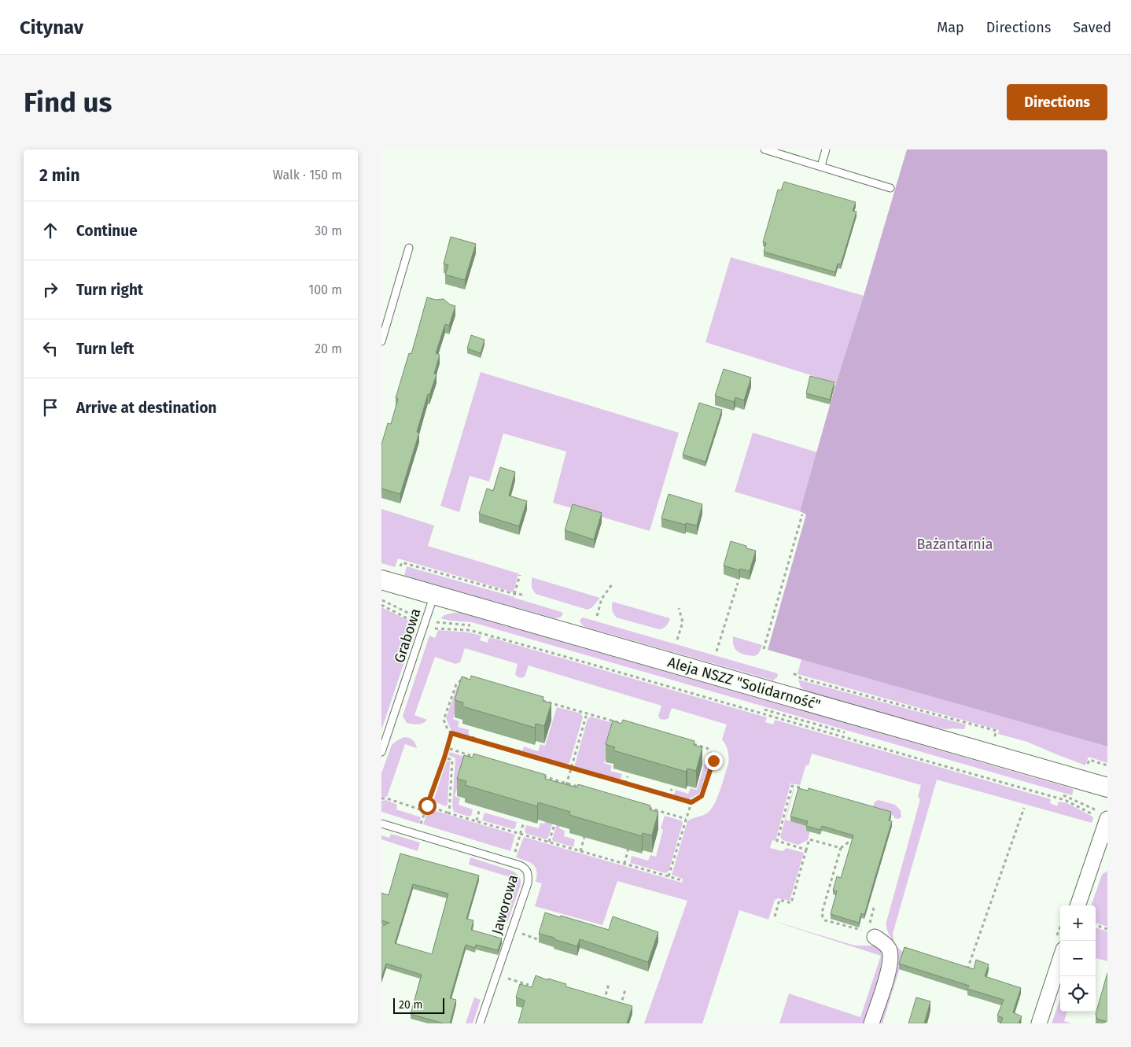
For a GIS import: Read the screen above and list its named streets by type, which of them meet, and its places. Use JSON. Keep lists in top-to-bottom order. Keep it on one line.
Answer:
{"streets":{"street":["Aleja NSZZ \"Solidarność\""],"lane":["Grabowa","Jaworowa"]},"crossings":[["Grabowa","Aleja NSZZ \"Solidarność\""]],"parks":["Bażantarnia"],"scale_bar":"20 m","page":{"header":"Citynav","nav":["Map","Directions","Saved"],"buttons":"Directions","title":"Find us","heading":["2 min","Walk · 150 m"],"list":[["Continue","30 m"],["Turn right","100 m"],["Turn left","20 m"],"Arrive at destination"],"map_buttons":["+","−"],"scale":"20 m"}}
